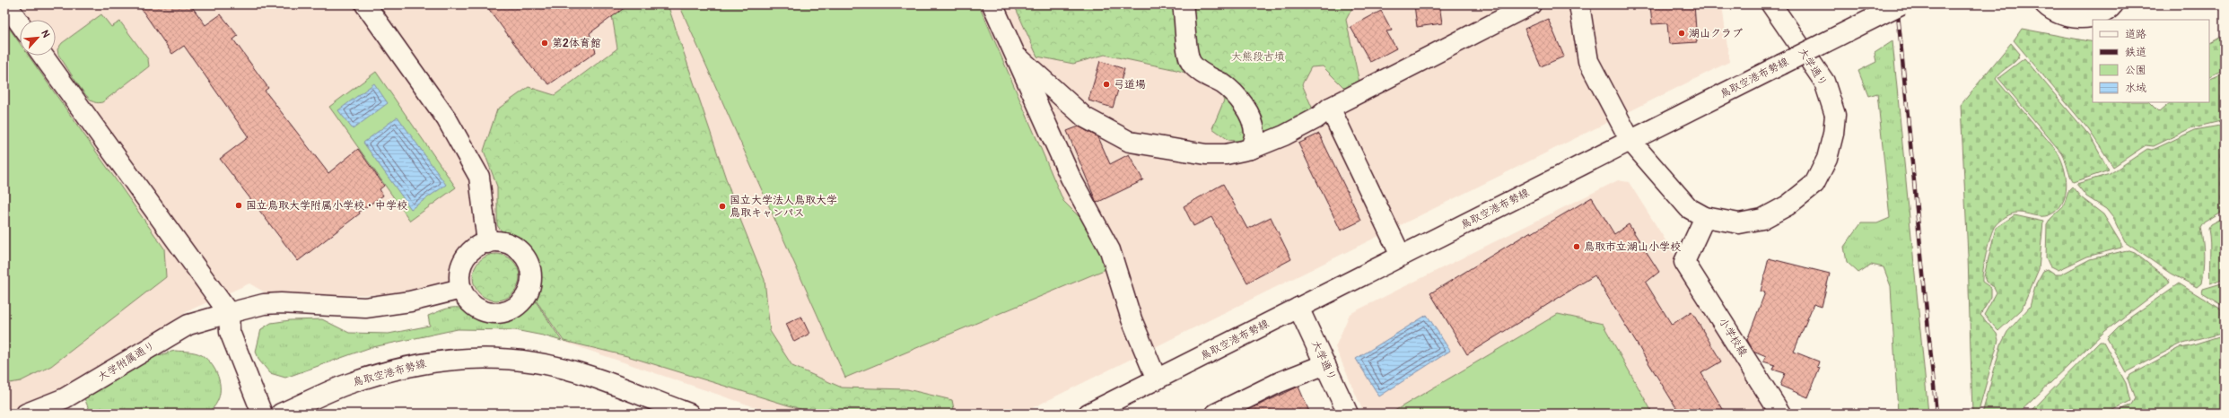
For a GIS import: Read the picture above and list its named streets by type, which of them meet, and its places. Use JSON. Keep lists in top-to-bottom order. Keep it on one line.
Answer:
{"streets":{"street":["大学通り","鳥取空港布勢線","小学校線","大学附属通り"]},"crossings":[["大学通り","鳥取空港布勢線"],["大学通り","小学校線"]],"parks":["大熊段古墳"],"places":["湖山クラブ","第2体育館","弓道場","国立鳥取大学附属小学校・中学校","国立大学法人鳥取大学 鳥取キャンパス","鳥取市立湖山小学校"],"legend":["道路","鉄道","公園","水域"],"north":"top right"}
